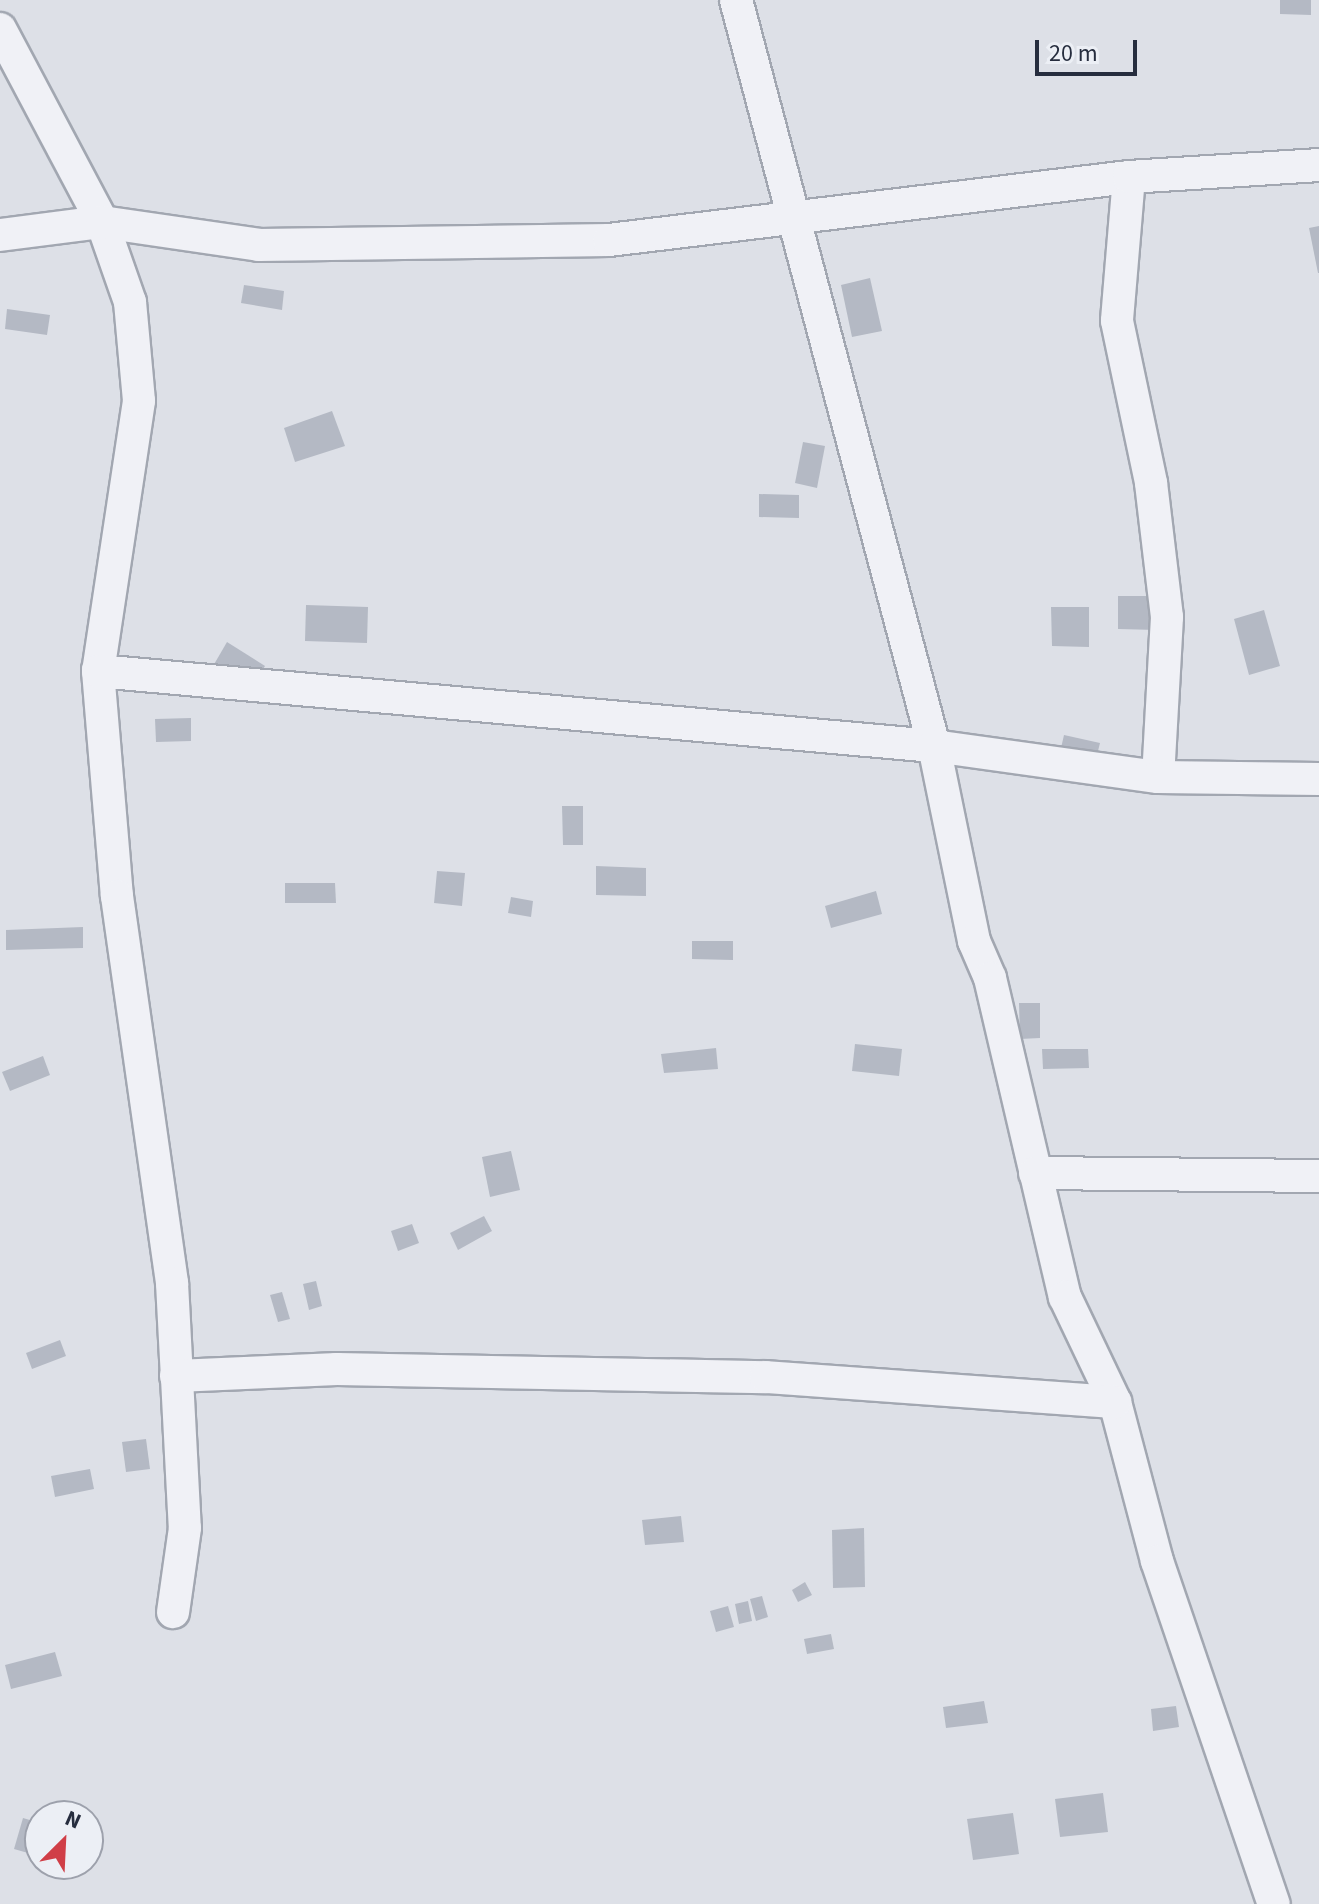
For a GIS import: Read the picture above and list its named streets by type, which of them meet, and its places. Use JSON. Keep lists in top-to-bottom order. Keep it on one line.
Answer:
{"scale_bar":"20 m","north":"top right"}
